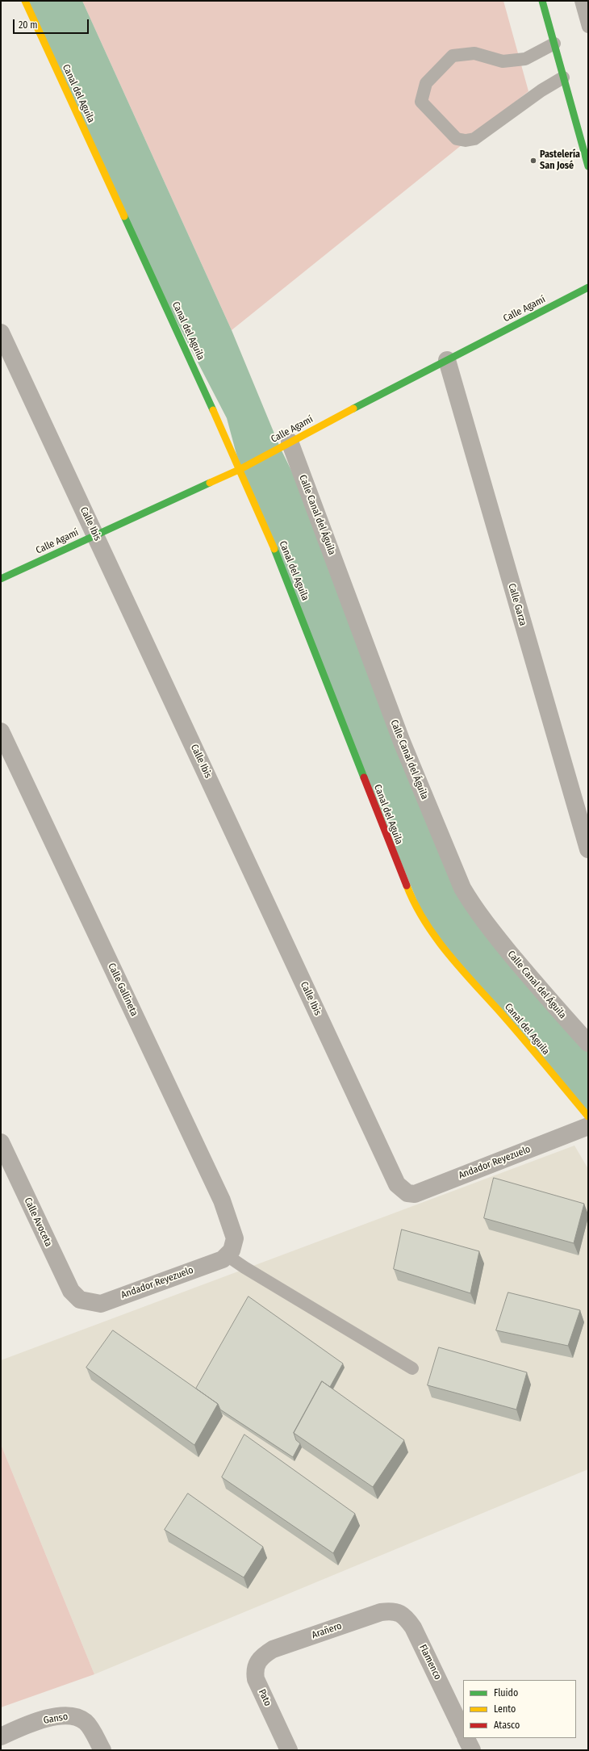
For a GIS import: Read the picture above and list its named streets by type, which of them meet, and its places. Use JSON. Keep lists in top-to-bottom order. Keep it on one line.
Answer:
{"streets":{"street":["Canal del Aguila","Calle Agamí","Calle Canal del Águila","Calle Ibis","Calle Garza","Calle Gallineta","Andador Reyezuelo","Calle Avoceta","Arañero","Flamenco","Pato","Ganso"]},"crossings":[["Canal del Aguila","Calle Agamí"],["Calle Agamí","Calle Canal del Águila"],["Calle Agamí","Calle Ibis"],["Calle Agamí","Calle Garza"],["Calle Ibis","Andador Reyezuelo"],["Calle Gallineta","Andador Reyezuelo"],["Andador Reyezuelo","Calle Avoceta"],["Arañero","Flamenco"],["Arañero","Pato"]],"places":["Pastelería San José"],"legend":["Fluido","Lento","Atasco"],"scale_bar":"20 m"}
